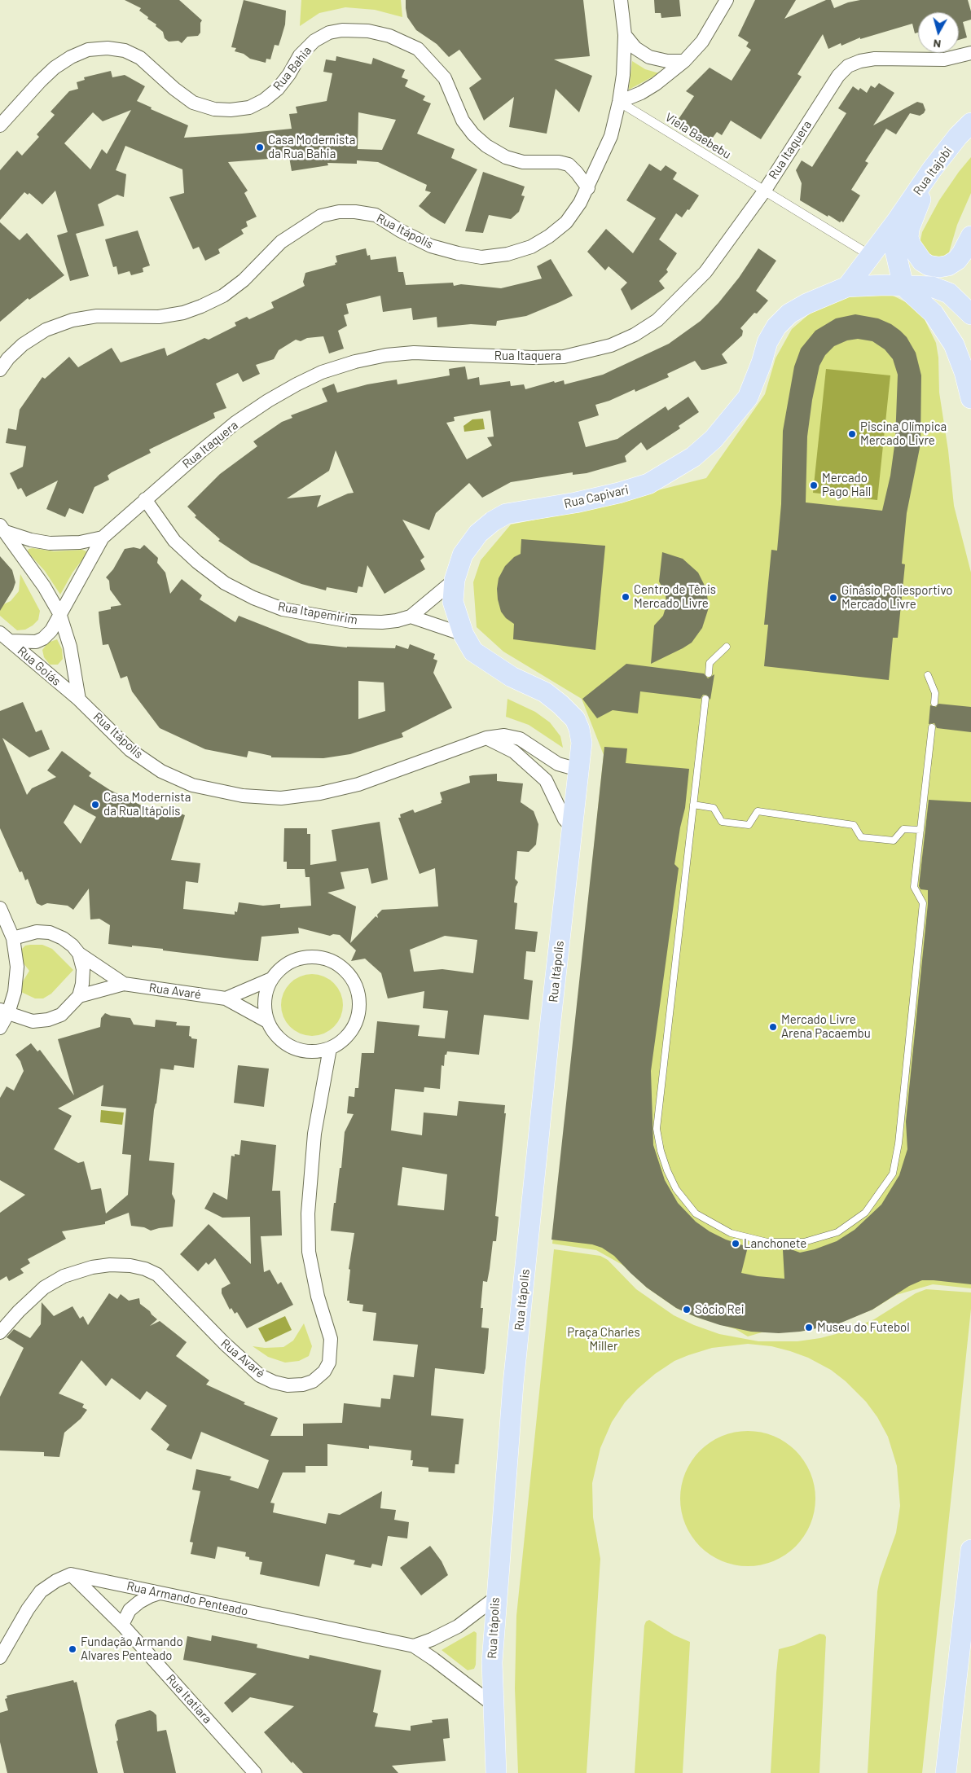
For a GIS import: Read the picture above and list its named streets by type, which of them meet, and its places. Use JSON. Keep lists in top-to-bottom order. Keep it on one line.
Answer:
{"streets":{"main road":["Rua Itajobi","Rua Itápolis","Rua Capivari"],"street":["Rua Bahia","Viela Baebebu","Rua Itaquera","Rua Itapemirim","Rua Goiás","Rua Avaré","Rua Armando Penteado","Rua Itatiara"]},"crossings":[["Rua Bahia","Rua Itápolis"],["Viela Baebebu","Rua Itaquera"],["Viela Baebebu","Rua Itápolis"],["Rua Itaquera","Rua Itapemirim"],["Rua Itaquera","Rua Goiás"],["Rua Itápolis","Rua Capivari"],["Rua Itápolis","Rua Goiás"],["Rua Itápolis","Rua Armando Penteado"],["Rua Capivari","Rua Itapemirim"],["Rua Armando Penteado","Rua Itatiara"]],"parks":["Praça Charles Miller"],"places":["Casa Modernista da Rua Bahia","Piscina Olímpica Mercado Livre","Mercado Pago Hall","Centro de Tênis Mercado Livre","Ginásio Poliesportivo Mercado Livre","Casa Modernista da Rua Itápolis","Mercado Livre Arena Pacaembu","Lanchonete","Sócio Rei","Museu do Futebol","Fundação Armando Alvares Penteado"],"north":"bottom"}
